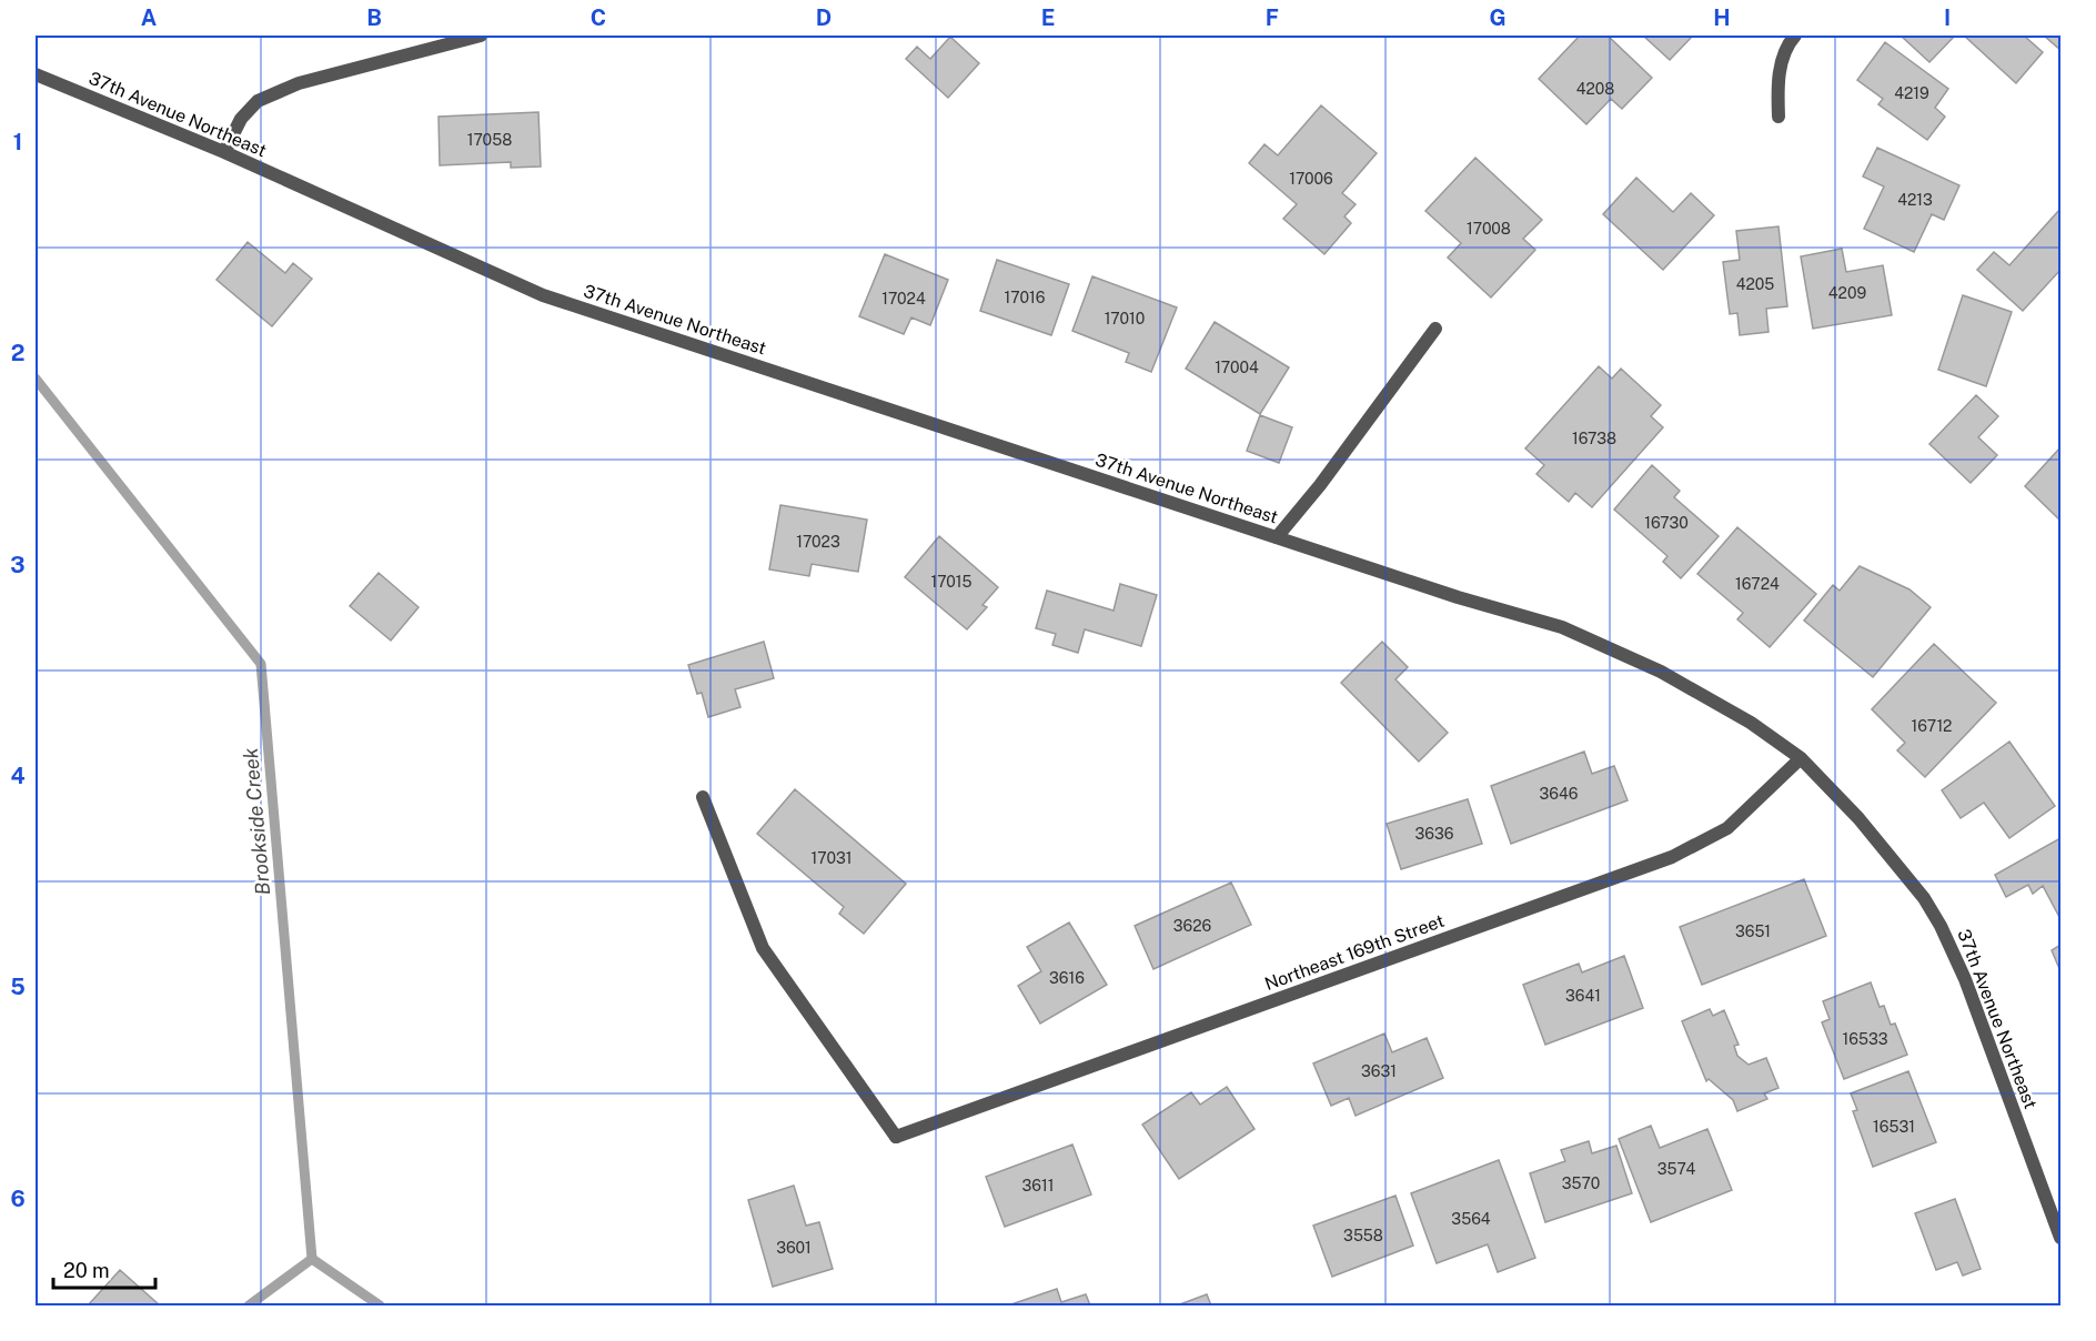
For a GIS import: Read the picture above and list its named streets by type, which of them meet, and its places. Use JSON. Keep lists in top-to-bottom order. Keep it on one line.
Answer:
{"streets":{"street":["37th Avenue Northeast","Northeast 169th Street"]},"crossings":[["37th Avenue Northeast","Northeast 169th Street"]],"water":["Brookside Creek"],"house_numbers":["4208","4219","17058","17006","4213","17008","4205","4209","17016","17024","17010","17004","16738","16730","17023","17015","16724","16712","3646","3636","17031","3626","3651","3616","3641","16533","3631","16531","3574","3570","3611","3564","3558","3601"],"scale_bar":"20 m","grid":{"columns":["A","B","C","D","E","F","G","H","I"],"rows":["1","2","3","4","5","6"]}}
